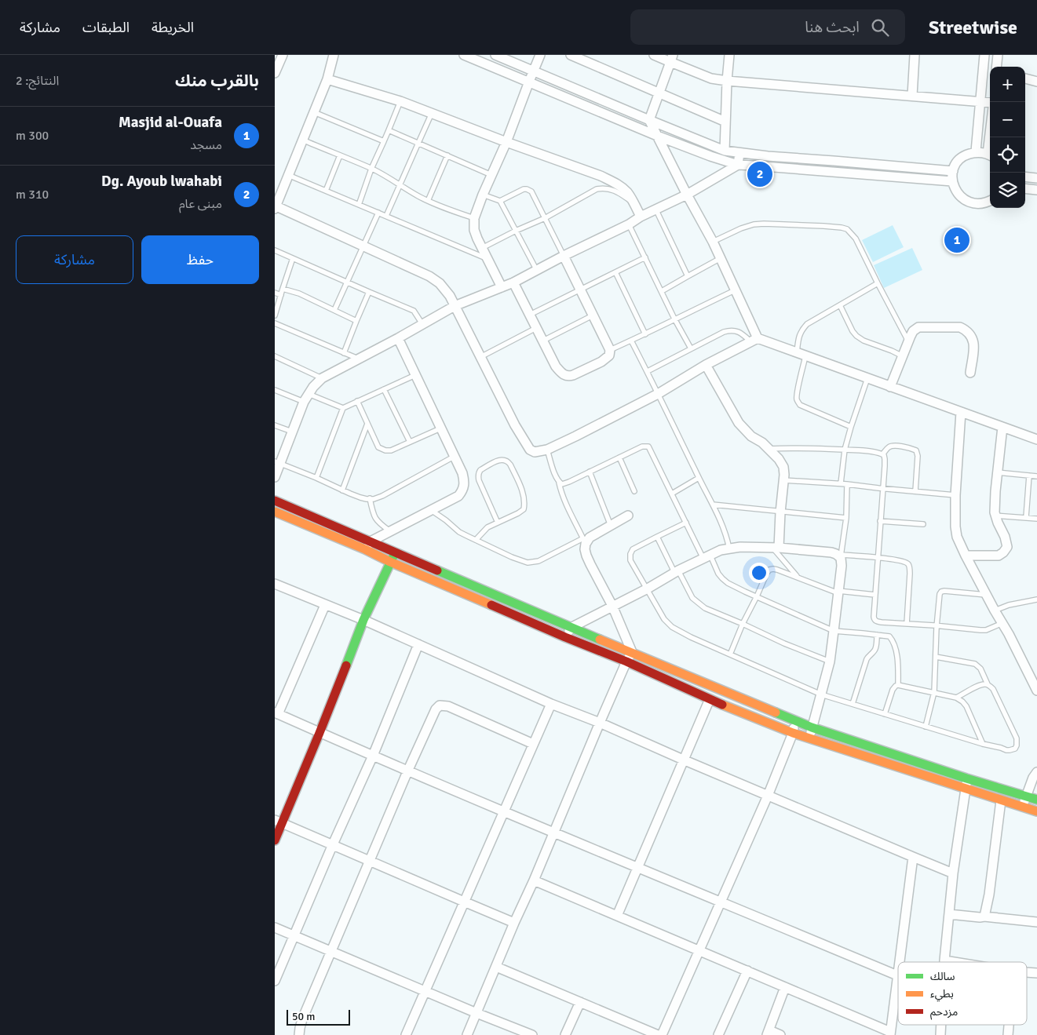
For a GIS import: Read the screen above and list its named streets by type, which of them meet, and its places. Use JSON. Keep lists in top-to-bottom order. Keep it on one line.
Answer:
{"legend":["سالك","بطيء","مزدحم"],"scale_bar":"50 m","page":{"header":"Streetwise","search":"ابحث هنا","nav":["الخريطة","الطبقات","مشاركة"],"heading":["بالقرب منك","النتائج: 2"],"map_buttons":["+","−"],"list":[{"mark":"1","name":"Masjid al-Ouafa","note":"مسجد","value":"300 m"},{"mark":"2","name":"Dg. Ayoub lwahabi","note":"مبنى عام","value":"310 m"}],"pins":["2","1"],"buttons":["حفظ","مشاركة"],"scale":"50 m"}}
